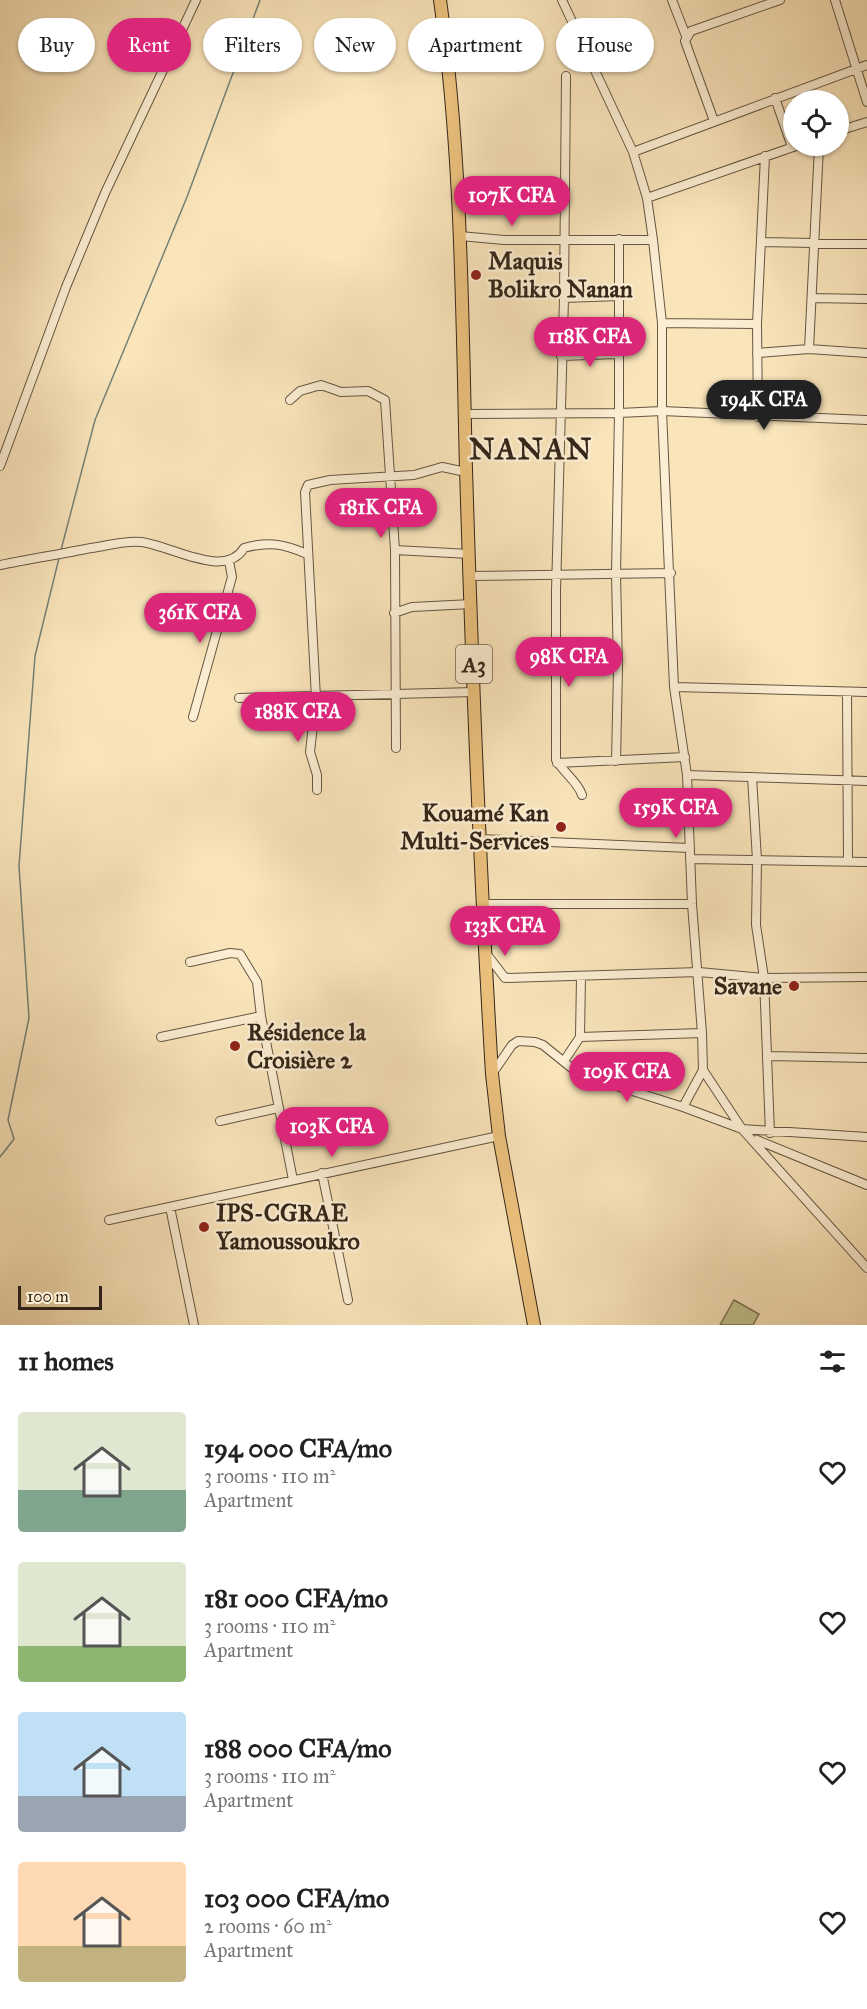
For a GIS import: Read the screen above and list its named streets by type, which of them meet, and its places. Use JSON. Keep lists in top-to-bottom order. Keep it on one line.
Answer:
{"streets":{"highway":["A3"]},"districts":["NANAN"],"places":["Maquis Bolikro Nanan","Kouamé Kan Multi-Services","Savane","Résidence la Croisière 2","IPS-CGRAE Yamoussoukro"],"scale_bar":"100 m","page":{"chip":["Buy","Rent","Filters","New","Apartment","House"],"price":["107K CFA","118K CFA","194K CFA","181K CFA","361K CFA","98K CFA","188K CFA","159K CFA","133K CFA","109K CFA","103K CFA"],"scale":"100 m","heading":"11 homes","list":[{"name":"194 000 CFA/mo","note":"3 rooms · 110 m² · Apartment"},{"name":"181 000 CFA/mo","note":"3 rooms · 110 m² · Apartment"},{"name":"188 000 CFA/mo","note":"3 rooms · 110 m² · Apartment"},{"name":"103 000 CFA/mo","note":"2 rooms · 60 m² · Apartment"}]}}
